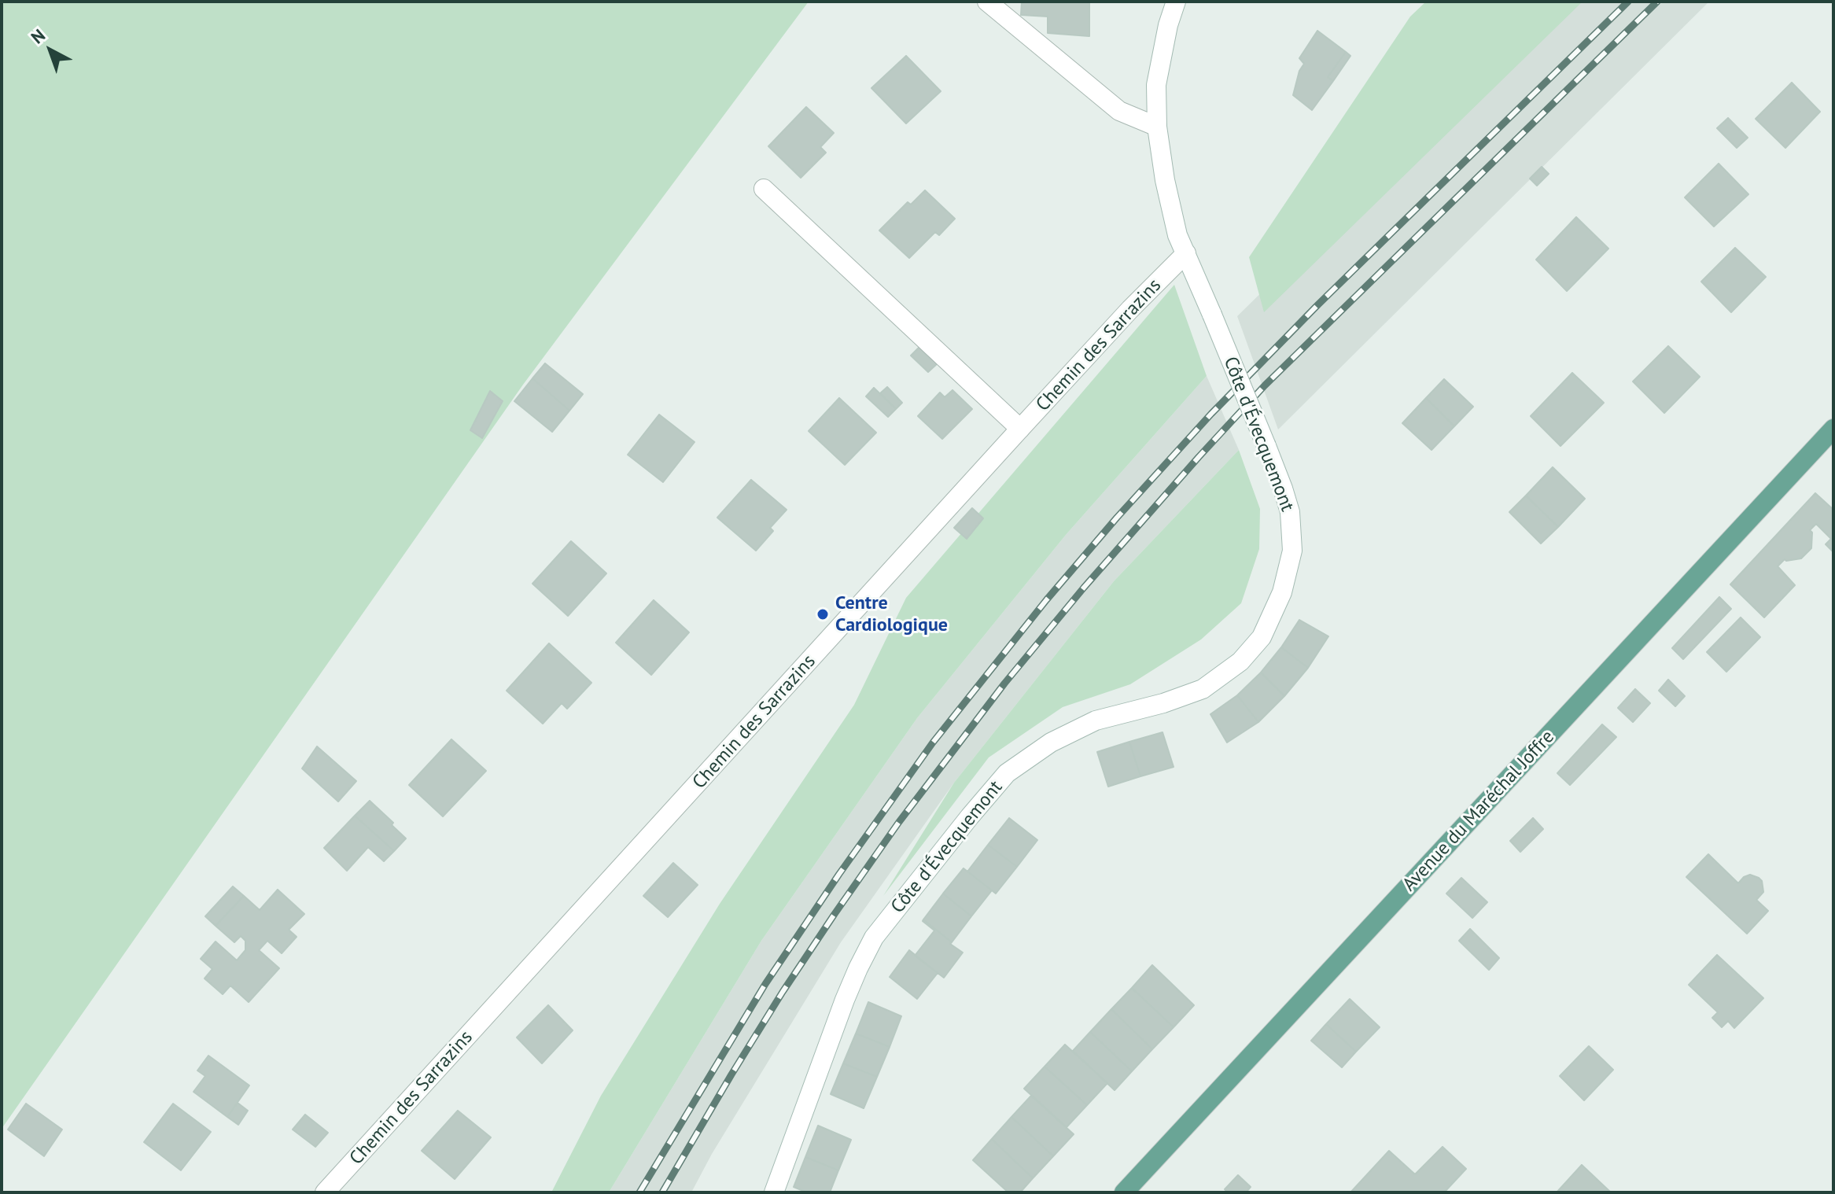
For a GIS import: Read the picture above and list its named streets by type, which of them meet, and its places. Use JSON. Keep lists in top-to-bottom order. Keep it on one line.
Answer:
{"streets":{"main road":["Avenue du Maréchal Joffre"],"street":["Chemin des Sarrazins","Côte d'Évecquemont"]},"crossings":[["Chemin des Sarrazins","Côte d'Évecquemont"]],"places":["Centre Cardiologique"],"north":"top left"}
